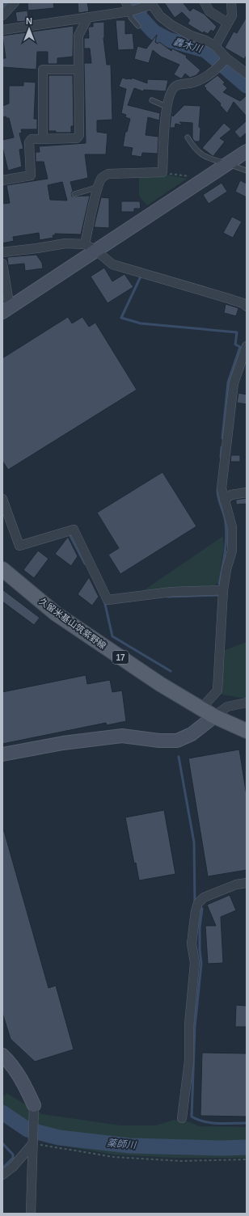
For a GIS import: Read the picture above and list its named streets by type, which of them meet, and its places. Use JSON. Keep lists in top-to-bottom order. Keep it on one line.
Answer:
{"streets":{"main road":["久留米基山筑紫野線","17"]},"water":["轟木川","薬師川"],"north":"top"}
